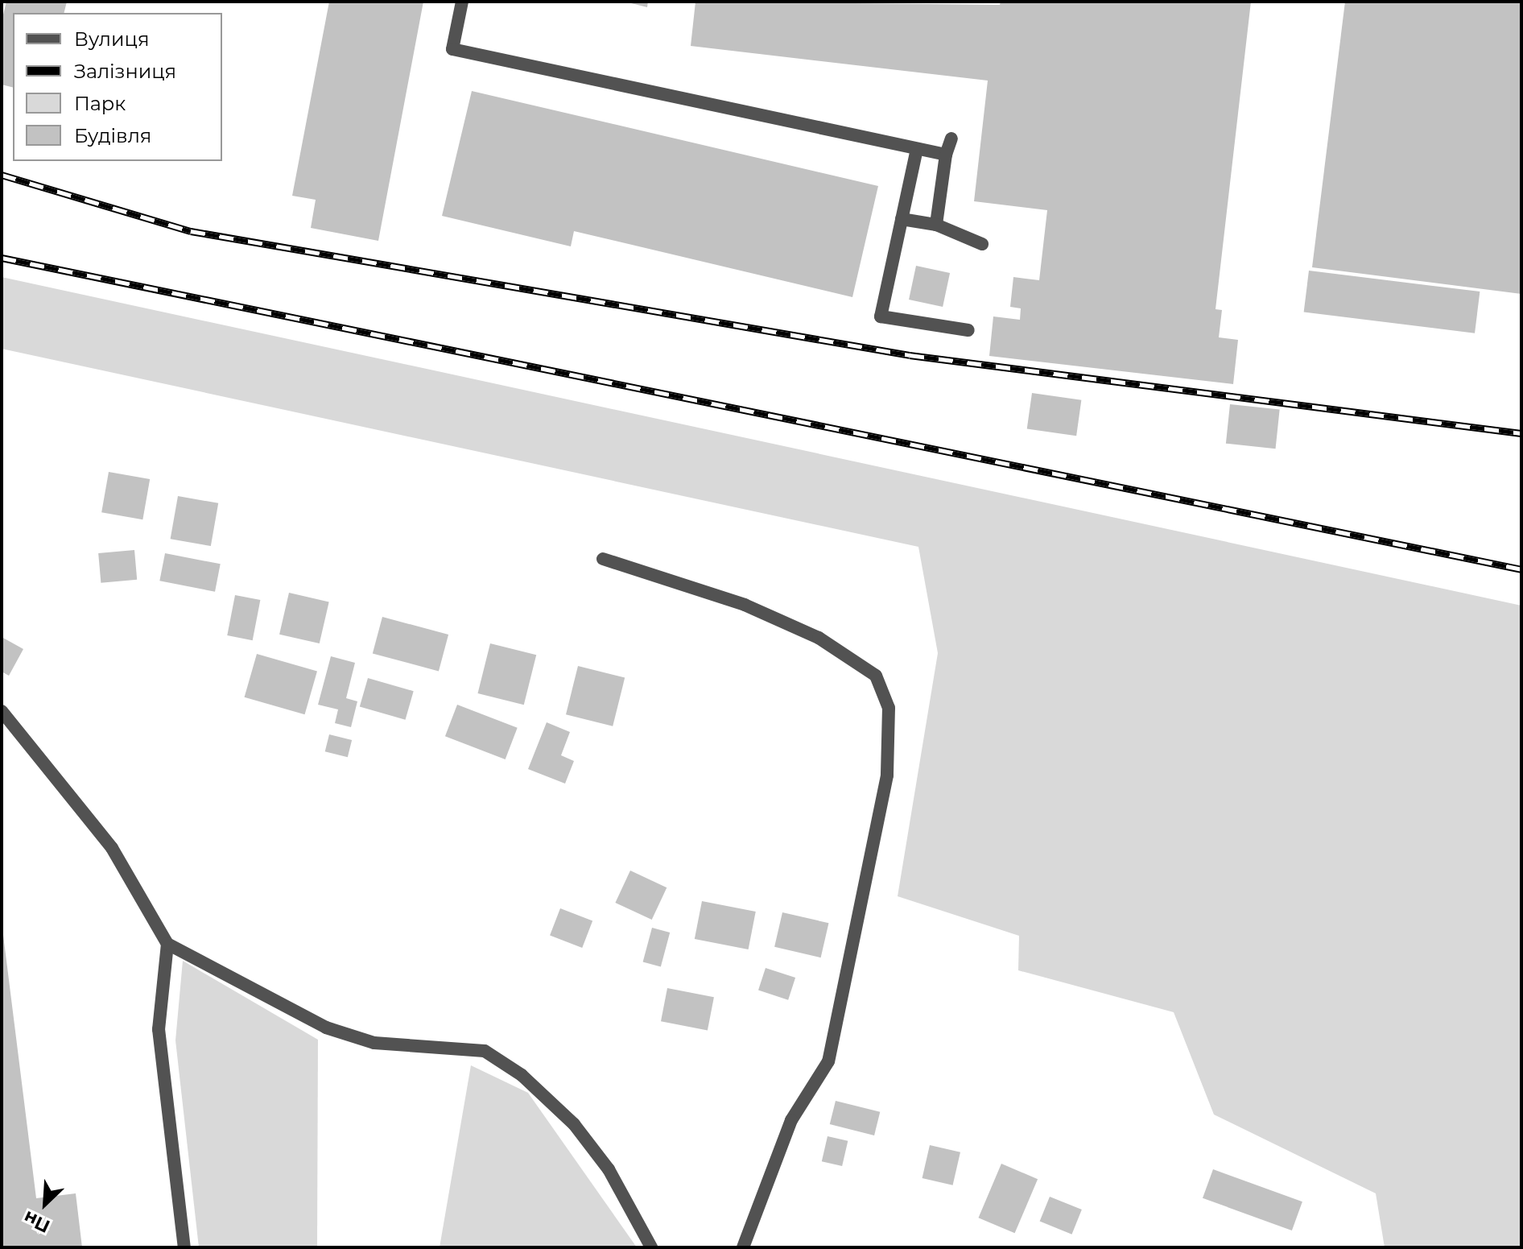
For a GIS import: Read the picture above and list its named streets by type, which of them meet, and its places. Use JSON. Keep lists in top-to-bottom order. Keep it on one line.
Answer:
{"legend":["Вулиця","Залізниця","Парк","Будівля"],"north":"bottom left"}
